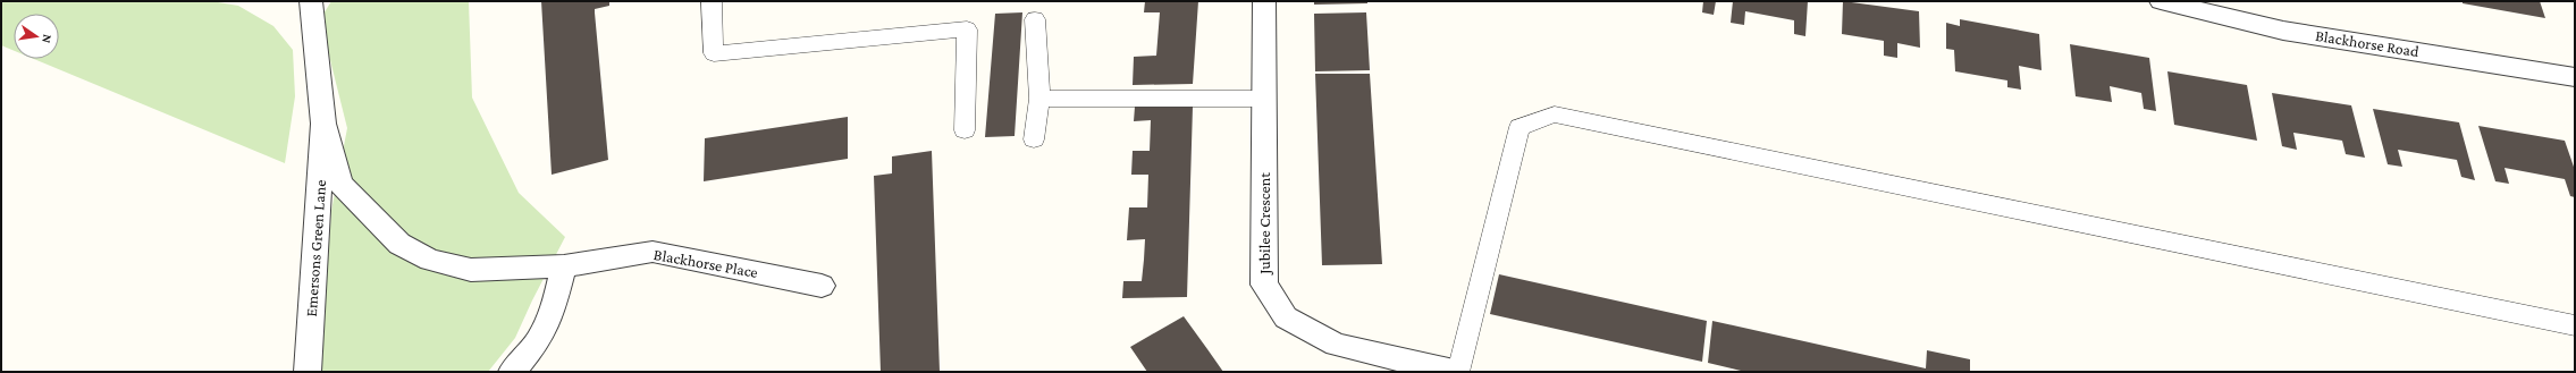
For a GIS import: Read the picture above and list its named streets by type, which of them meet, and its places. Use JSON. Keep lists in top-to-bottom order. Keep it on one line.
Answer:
{"streets":{"street":["Blackhorse Road","Jubilee Crescent","Emersons Green Lane","Blackhorse Place"]},"crossings":[["Emersons Green Lane","Blackhorse Place"]],"north":"right"}
